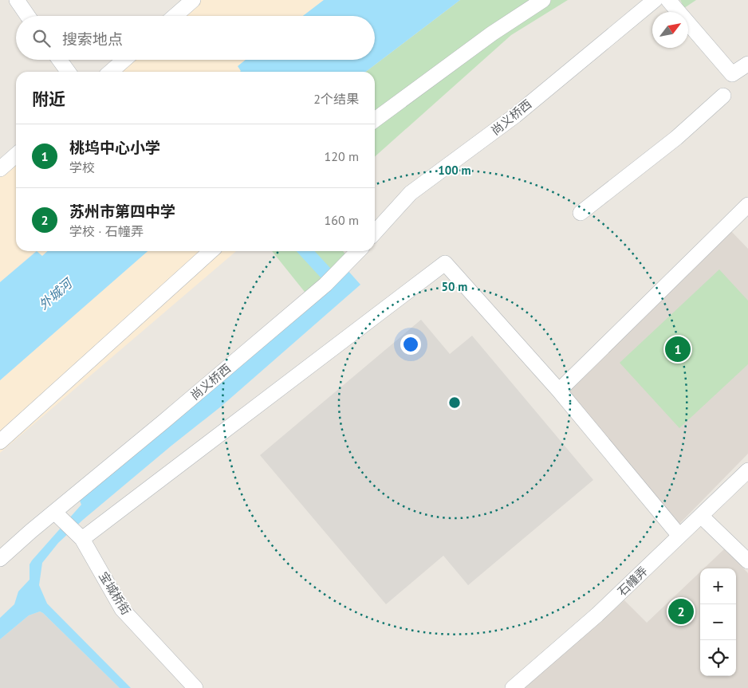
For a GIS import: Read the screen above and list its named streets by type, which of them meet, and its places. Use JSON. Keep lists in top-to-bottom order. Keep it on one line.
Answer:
{"streets":{"street":["尚义桥西","石幢弄","宝城桥街"]},"crossings":[["尚义桥西","宝城桥街"]],"water":["外城河"],"north":"top right","page":{"search":"搜索地点","heading":["附近","2个结果"],"list":[{"mark":"1","name":"桃坞中心小学","note":"学校","value":"120 m"},{"mark":"2","name":"苏州市第四中学","note":"学校 · 石幢弄","value":"160 m"}],"pins":["1","2"],"map_buttons":["+","−"]},"rings":["100 m","50 m"]}
